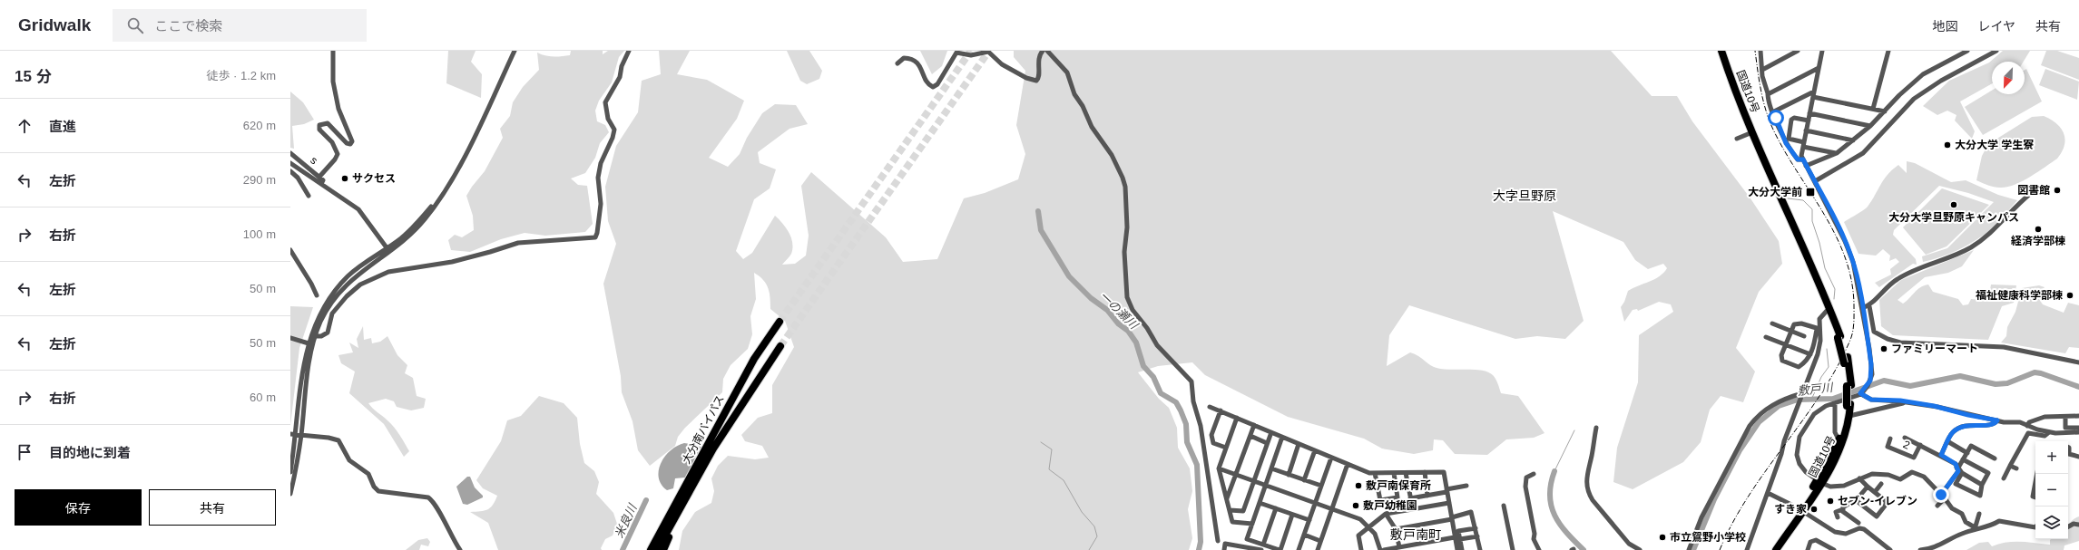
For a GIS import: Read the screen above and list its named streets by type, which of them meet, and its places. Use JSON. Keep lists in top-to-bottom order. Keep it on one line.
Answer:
{"streets":{"highway":["国道10号","大分南バイパス"],"street":["s","2"]},"districts":["大字旦野原","敷戸南町"],"water":["一の瀬川","敷戸川","米良川"],"places":{"other":["大分大学 学生寮","サクセス","図書館","大分大学旦野原キャンパス","経済学部棟","福祉健康科学部棟","ファミリーマート","敷戸南保育所","セブン-イレブン","敷戸幼稚園","すき家","市立鴛野小学校"],"transit":["大分大学前"]},"north":"bottom left","page":{"header":"Gridwalk","search":"ここで検索","nav":["地図","レイヤ","共有"],"heading":["15 分","徒歩 · 1.2 km"],"list":[["直進","620 m"],["左折","290 m"],["右折","100 m"],["左折","50 m"],["左折","50 m"],["右折","60 m"],"目的地に到着"],"map_buttons":["+","−"],"buttons":["保存","共有"]}}
